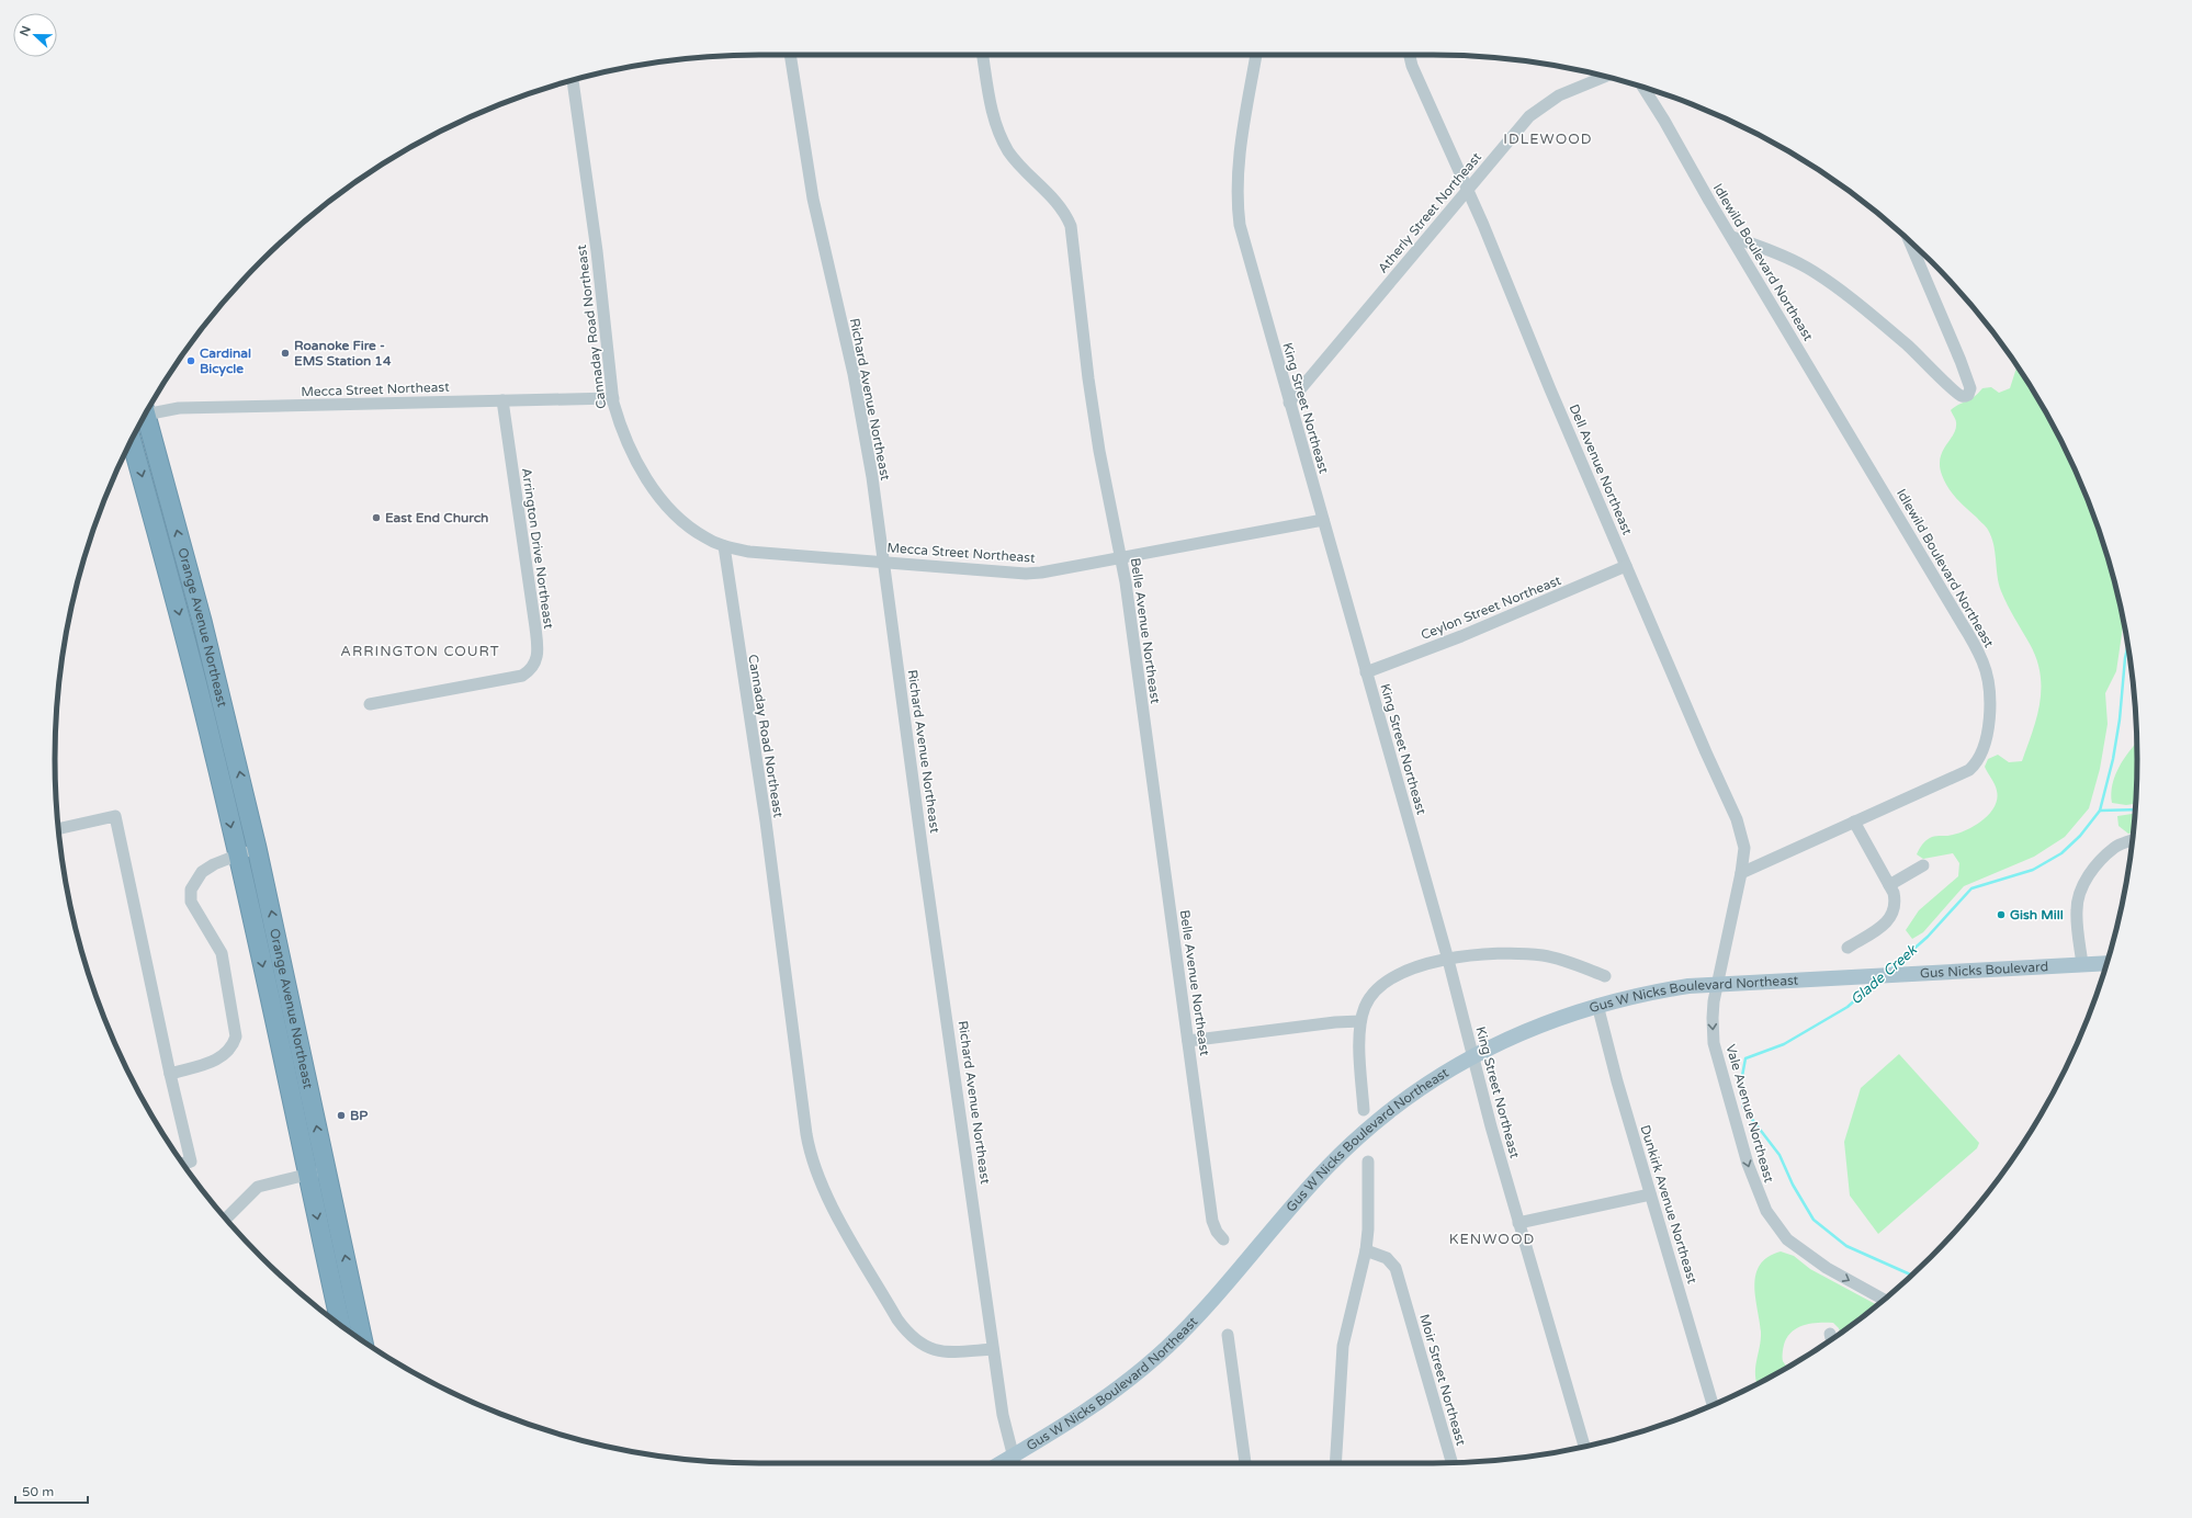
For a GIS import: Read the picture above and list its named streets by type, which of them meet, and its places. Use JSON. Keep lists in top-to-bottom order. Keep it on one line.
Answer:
{"streets":{"highway":["Orange Avenue Northeast"],"main road":["Gus Nicks Boulevard","Gus W Nicks Boulevard Northeast"],"street":["Atherly Street Northeast","Idlewild Boulevard Northeast","Cannaday Road Northeast","Mecca Street Northeast","Richard Avenue Northeast","King Street Northeast","Dell Avenue Northeast","Arrington Drive Northeast","Ceylon Street Northeast","Belle Avenue Northeast","Vale Avenue Northeast","Dunkirk Avenue Northeast","Moir Street Northeast"]},"crossings":[["Atherly Street Northeast","King Street Northeast"],["Atherly Street Northeast","Dell Avenue Northeast"],["Idlewild Boulevard Northeast","Dell Avenue Northeast"],["Cannaday Road Northeast","Mecca Street Northeast"],["Cannaday Road Northeast","Richard Avenue Northeast"],["Mecca Street Northeast","Richard Avenue Northeast"],["Mecca Street Northeast","King Street Northeast"],["Mecca Street Northeast","Arrington Drive Northeast"],["Mecca Street Northeast","Belle Avenue Northeast"],["Richard Avenue Northeast","Gus W Nicks Boulevard Northeast"],["King Street Northeast","Ceylon Street Northeast"],["King Street Northeast","Gus W Nicks Boulevard Northeast"],["Dell Avenue Northeast","Ceylon Street Northeast"],["Gus Nicks Boulevard","Gus W Nicks Boulevard Northeast"],["Gus W Nicks Boulevard Northeast","Vale Avenue Northeast"],["Gus W Nicks Boulevard Northeast","Dunkirk Avenue Northeast"]],"one_way":["Vale Avenue Northeast"],"districts":["IDLEWOOD","ARRINGTON COURT","KENWOOD"],"water":["Glade Creek"],"places":["Roanoke Fire - EMS Station 14","Cardinal Bicycle","East End Church","Gish Mill","BP"],"scale_bar":"50 m","north":"left"}
